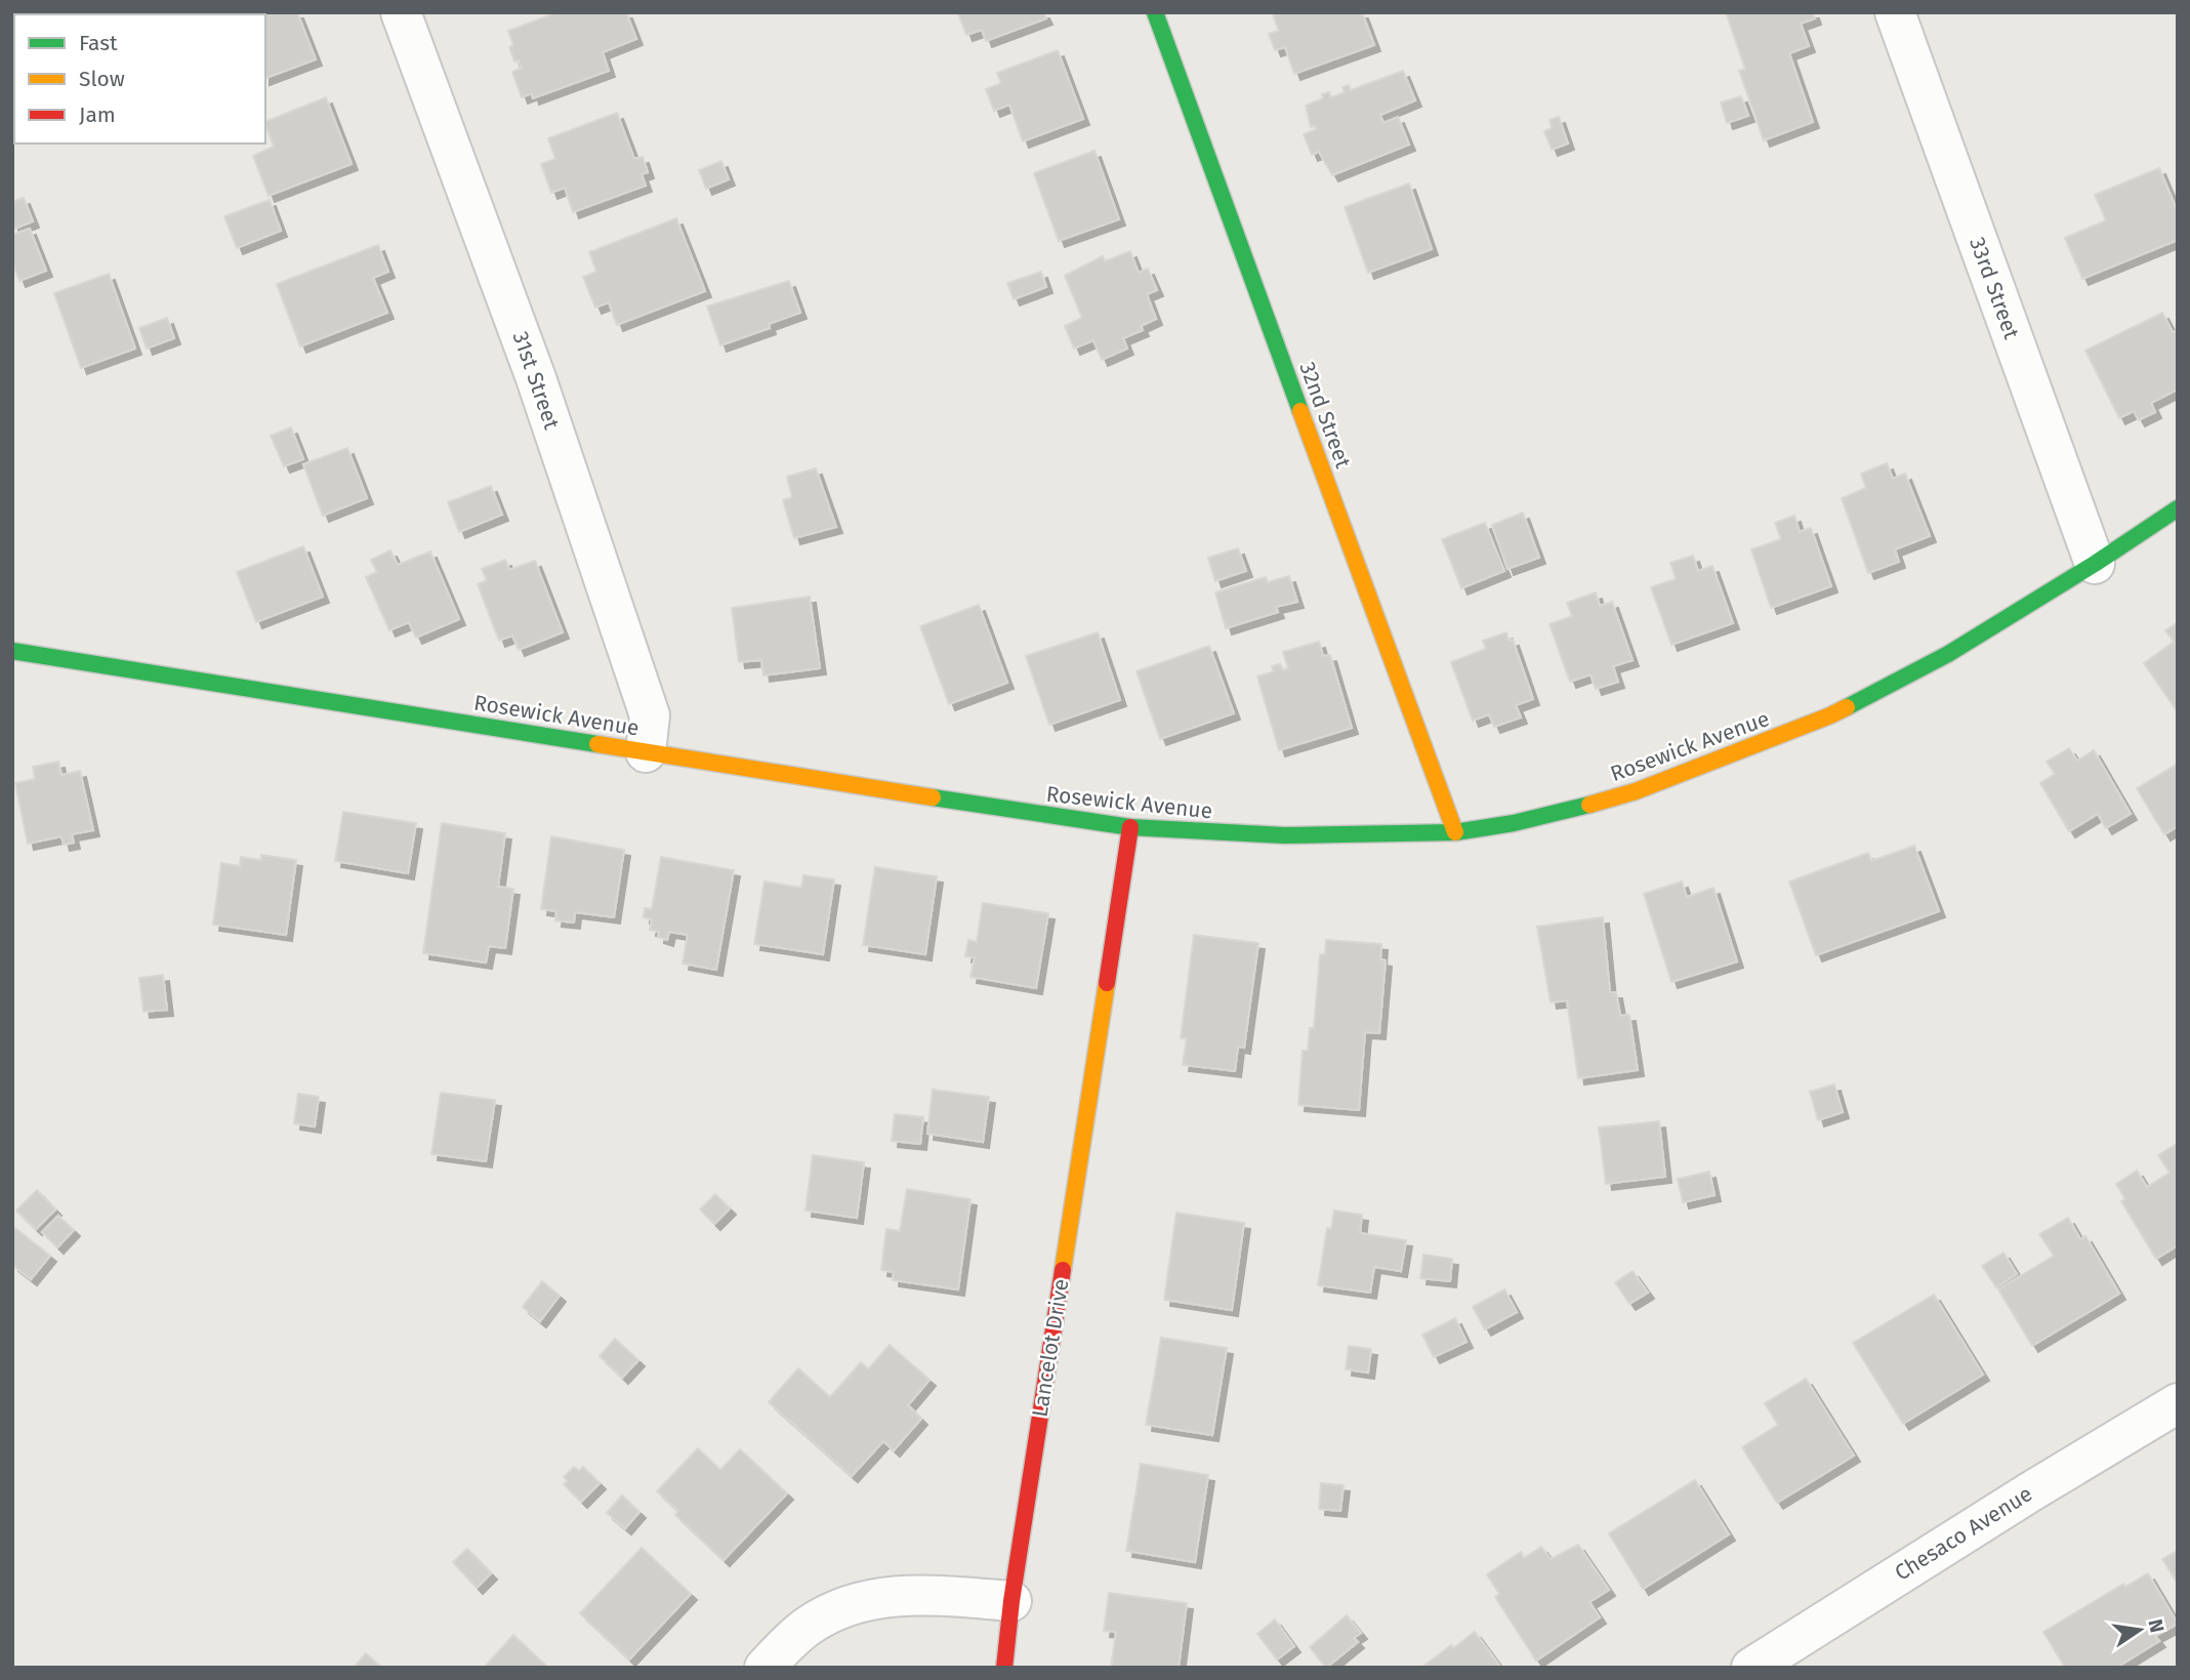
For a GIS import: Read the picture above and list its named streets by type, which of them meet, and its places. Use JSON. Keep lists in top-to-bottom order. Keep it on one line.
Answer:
{"streets":{"street":["33rd Street","31st Street","32nd Street","Rosewick Avenue","Lancelot Drive","Chesaco Avenue"]},"crossings":[["33rd Street","Rosewick Avenue"],["31st Street","Rosewick Avenue"],["32nd Street","Rosewick Avenue"],["Rosewick Avenue","Lancelot Drive"]],"legend":["Fast","Slow","Jam"],"north":"right"}
